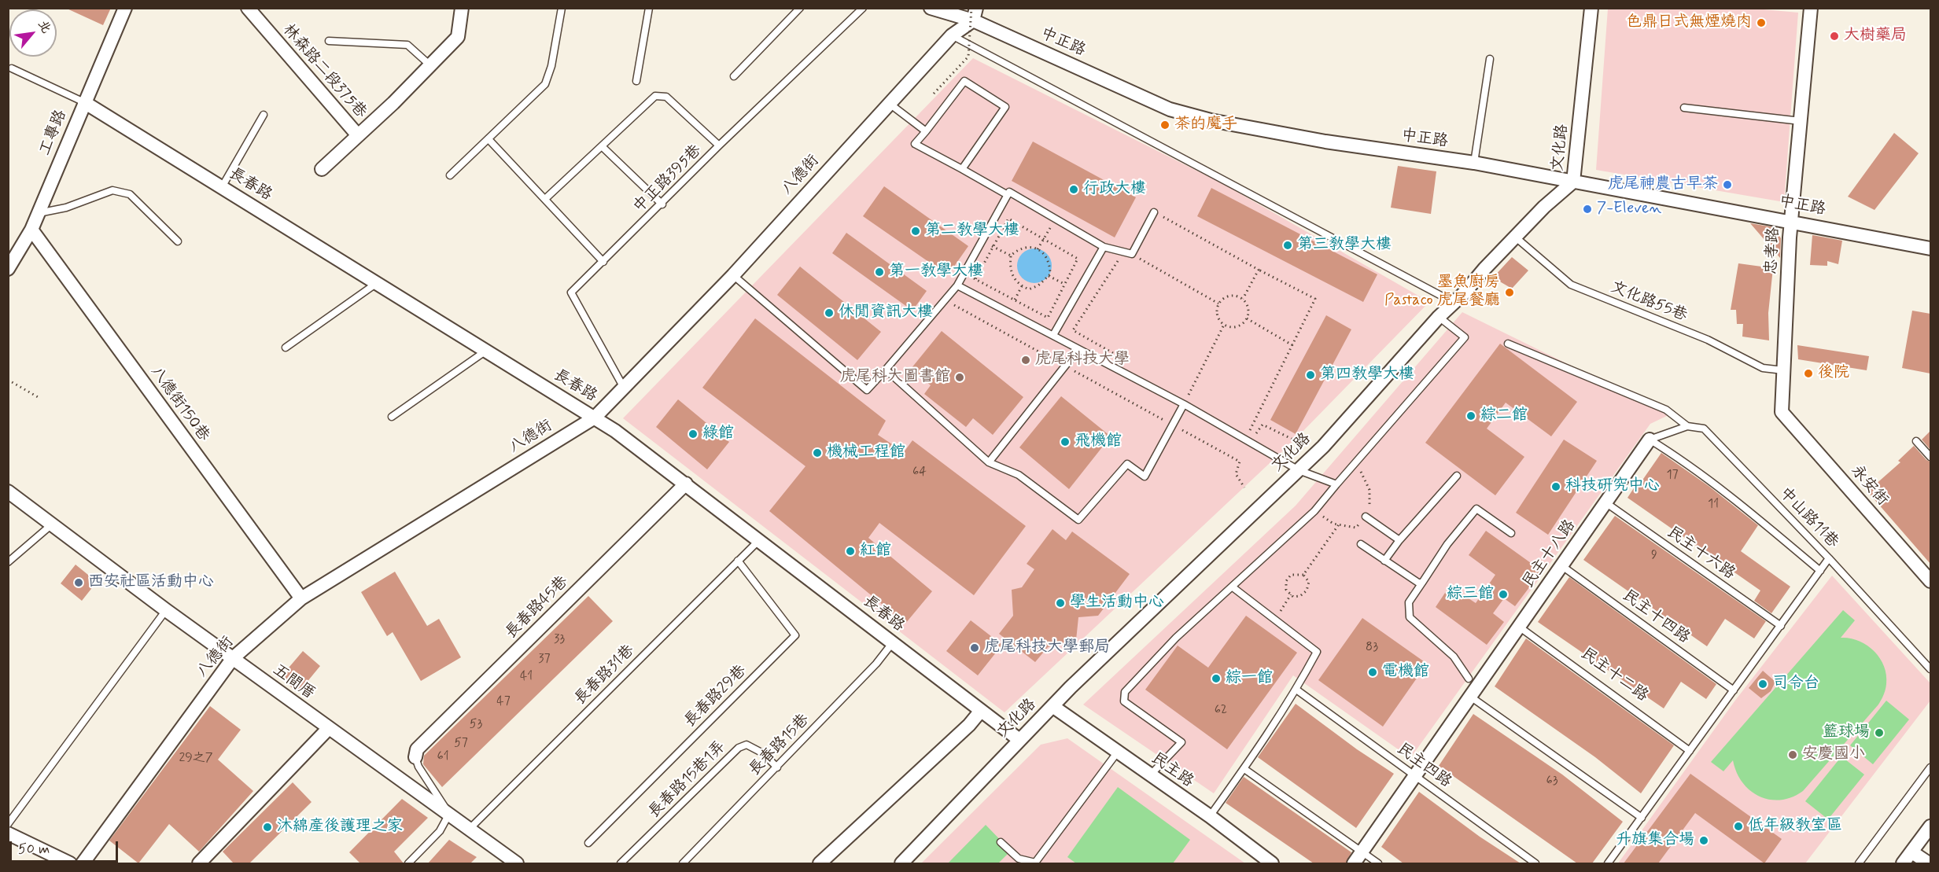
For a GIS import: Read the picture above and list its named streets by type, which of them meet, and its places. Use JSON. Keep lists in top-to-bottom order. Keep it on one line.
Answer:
{"streets":{"street":["中正路","林森路二段375巷","工專路","文化路","八德街","長春路","忠孝路","八德街150巷","永安街","民主十八路","長春路45巷","五間厝","民主路"],"lane":["中正路395巷","文化路55巷","中山路11巷","民主十六路","民主十四路","長春路31巷","民主十二路","長春路29巷","長春路15巷","民主四路","長春路15巷1弄"]},"crossings":[["中正路","文化路"],["中正路","八德街"],["中正路","忠孝路"],["工專路","長春路"],["工專路","八德街150巷"],["文化路","長春路"],["文化路","文化路55巷"],["文化路","民主路"],["八德街","中正路395巷"],["八德街","長春路"],["八德街","八德街150巷"],["八德街","五間厝"],["長春路","長春路45巷"],["長春路","長春路31巷"],["長春路","長春路15巷"],["忠孝路","文化路55巷"],["忠孝路","永安街"],["民主十六路","民主十八路"],["民主十八路","民主十四路"],["民主十八路","民主十二路"],["民主十八路","民主四路"],["長春路31巷","五間厝"],["長春路31巷","長春路29巷"],["長春路15巷","長春路15巷1弄"]],"places":["色鼎日式無煙燒肉","大樹藥局","茶的魔手","虎尾神農古早茶","行政大樓","7-Eleven","第二教學大樓","第三教學大樓","第一教學大樓","墨魚廚房 Pastaco 虎尾餐廳","休閒資訊大樓","虎尾科技大學","後院","第四教學大樓","虎尾科大圖書館","綜二館","綠館","飛機館","機械工程館","科技研究中心","紅館","西安社區活動中心","綜三館","學生活動中心","虎尾科技大學郵局","電機館","綜一館","司令台","籃球場","安慶國小","低年級教室區","沐綿產後護理之家","升旗集合場"],"house_numbers":["64","17","11","9","33","83","37","41","47","62","53","57","61","29之7","63"],"scale_bar":"50 m","north":"top right"}
